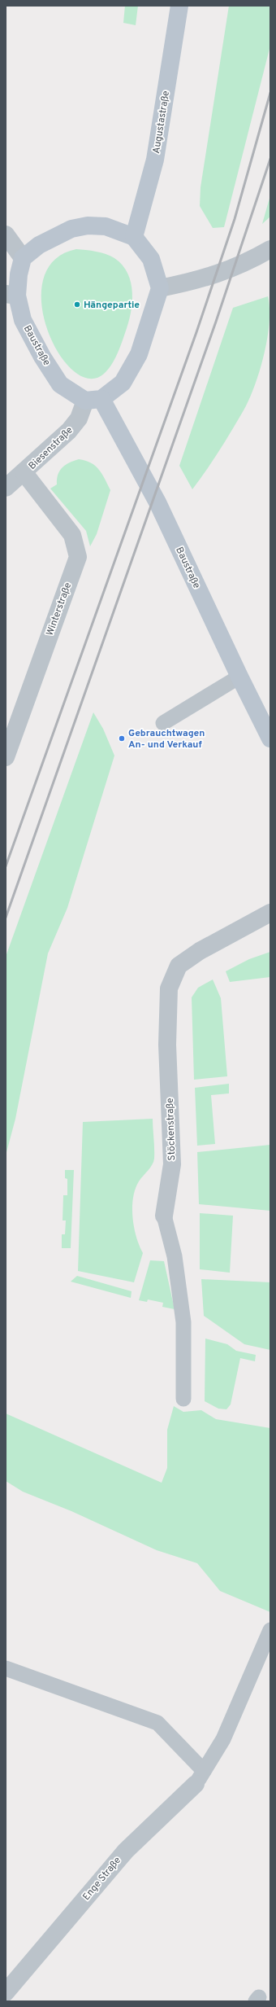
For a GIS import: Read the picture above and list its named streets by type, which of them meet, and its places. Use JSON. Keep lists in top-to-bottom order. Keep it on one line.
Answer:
{"streets":{"main road":["Augustastraße","Baustraße"],"street":["Biesenstraße","Winterstraße","Stöckenstraße","Enge Straße"]},"crossings":[["Baustraße","Biesenstraße"],["Biesenstraße","Winterstraße"]],"places":["Hängepartie","Gebrauchtwagen An- und Verkauf"]}
